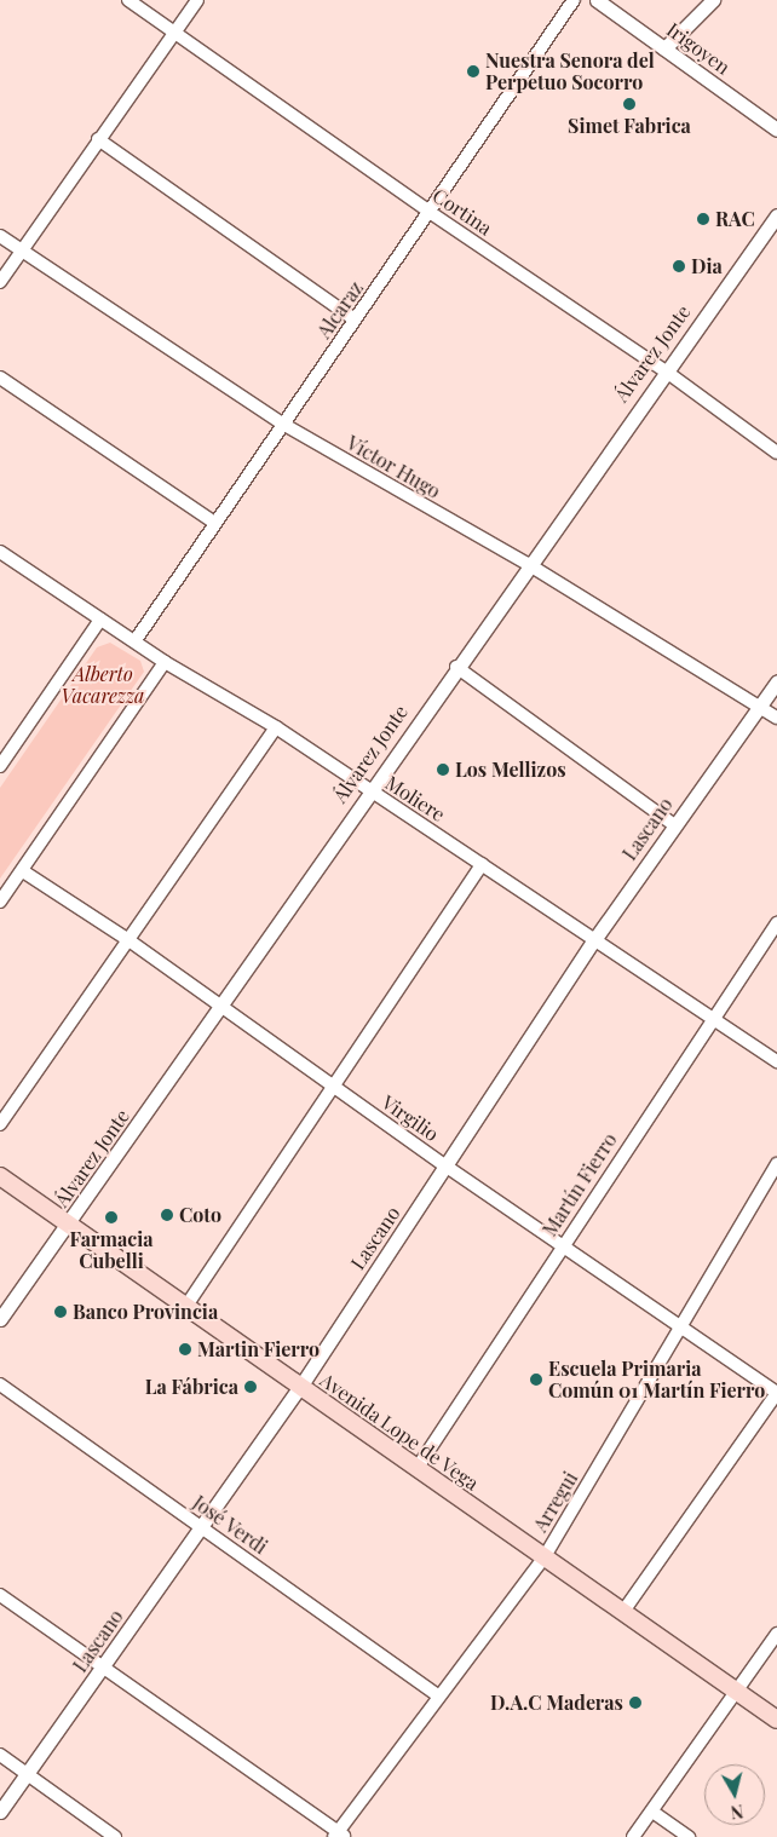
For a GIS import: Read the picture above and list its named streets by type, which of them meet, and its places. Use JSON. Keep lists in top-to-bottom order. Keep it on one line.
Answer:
{"streets":{"main road":["Avenida Lope de Vega"],"street":["Irigoyen","Cortina","Alcaraz","Álvarez Jonte","Víctor Hugo","Moliere","Lascano","Virgilio","Martín Fierro","Arregui","José Verdi"]},"crossings":[["Cortina","Alcaraz"],["Cortina","Álvarez Jonte"],["Alcaraz","Víctor Hugo"],["Alcaraz","Moliere"],["Álvarez Jonte","Víctor Hugo"],["Álvarez Jonte","Moliere"],["Álvarez Jonte","Virgilio"],["Álvarez Jonte","Avenida Lope de Vega"],["Víctor Hugo","Lascano"],["Moliere","Lascano"],["Moliere","Martín Fierro"],["Lascano","Virgilio"],["Lascano","Avenida Lope de Vega"],["Lascano","José Verdi"],["Virgilio","Martín Fierro"],["Virgilio","Arregui"],["Martín Fierro","Avenida Lope de Vega"],["Avenida Lope de Vega","Arregui"],["Arregui","José Verdi"]],"parks":["Alberto Vacarezza"],"places":["Nuestra Senora del Perpetuo Socorro","Simet Fabrica","RAC","Dia","Los Mellizos","Coto","Farmacia Cubelli","Banco Provincia","Martin Fierro","Escuela Primaria Común 01 Martín Fierro","La Fábrica","D.A.C Maderas"],"north":"bottom"}
